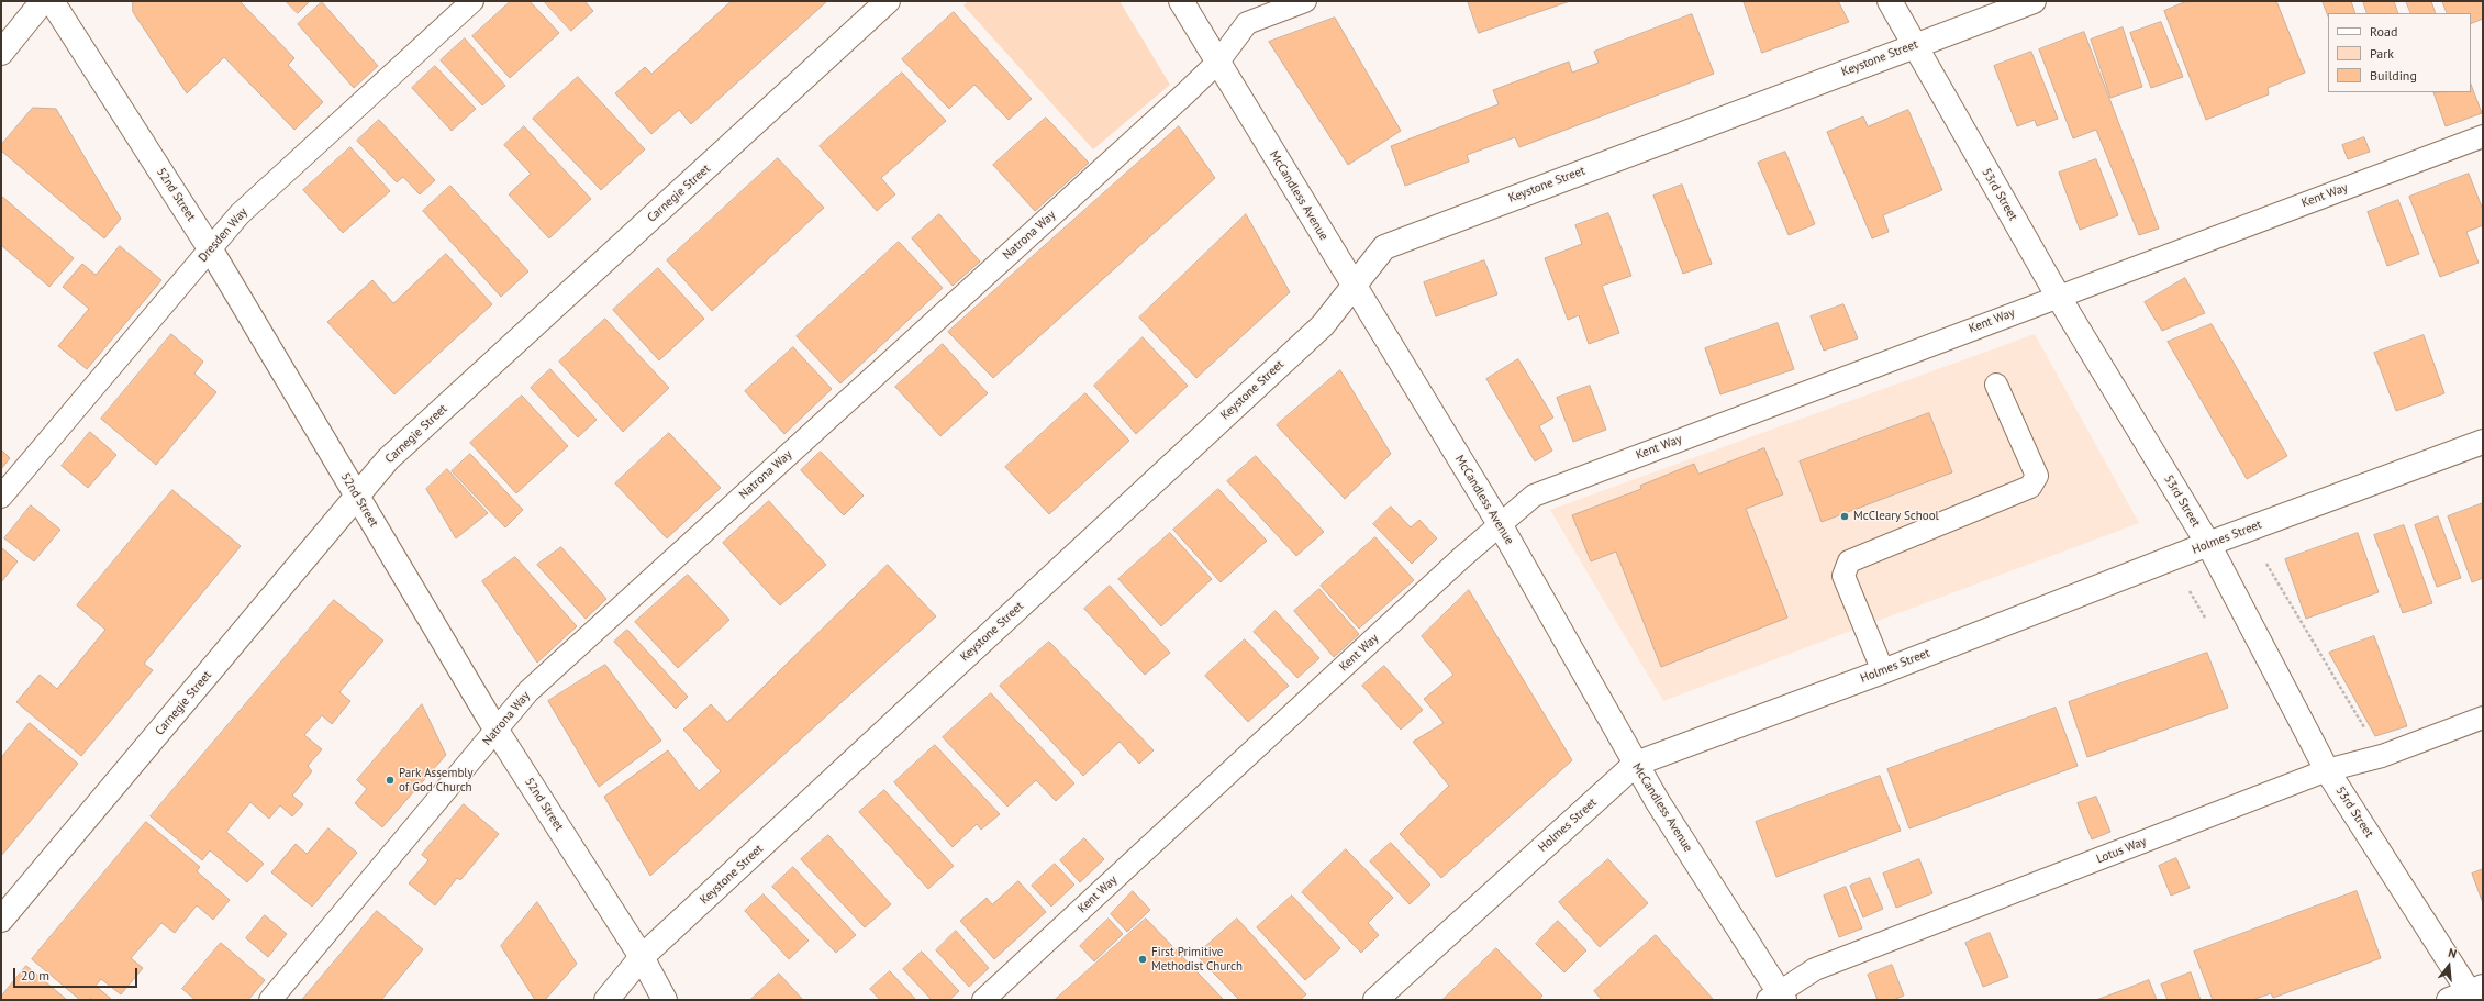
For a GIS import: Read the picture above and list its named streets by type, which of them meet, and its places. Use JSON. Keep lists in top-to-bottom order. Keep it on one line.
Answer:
{"streets":{"street":["Keystone Street","Carnegie Street","52nd Street","53rd Street","McCandless Avenue","Holmes Street"],"lane":["Kent Way","Dresden Way","Natrona Way","Lotus Way"]},"crossings":[["Keystone Street","52nd Street"],["Keystone Street","53rd Street"],["Keystone Street","McCandless Avenue"],["Carnegie Street","52nd Street"],["52nd Street","Dresden Way"],["52nd Street","Natrona Way"],["53rd Street","Kent Way"],["53rd Street","Holmes Street"],["53rd Street","Lotus Way"],["McCandless Avenue","Kent Way"],["McCandless Avenue","Natrona Way"],["McCandless Avenue","Holmes Street"],["McCandless Avenue","Lotus Way"]],"places":["McCleary School","Park Assembly of God Church","First Primitive Methodist Church"],"legend":["Road","Park","Building"],"scale_bar":"20 m","north":"top"}
